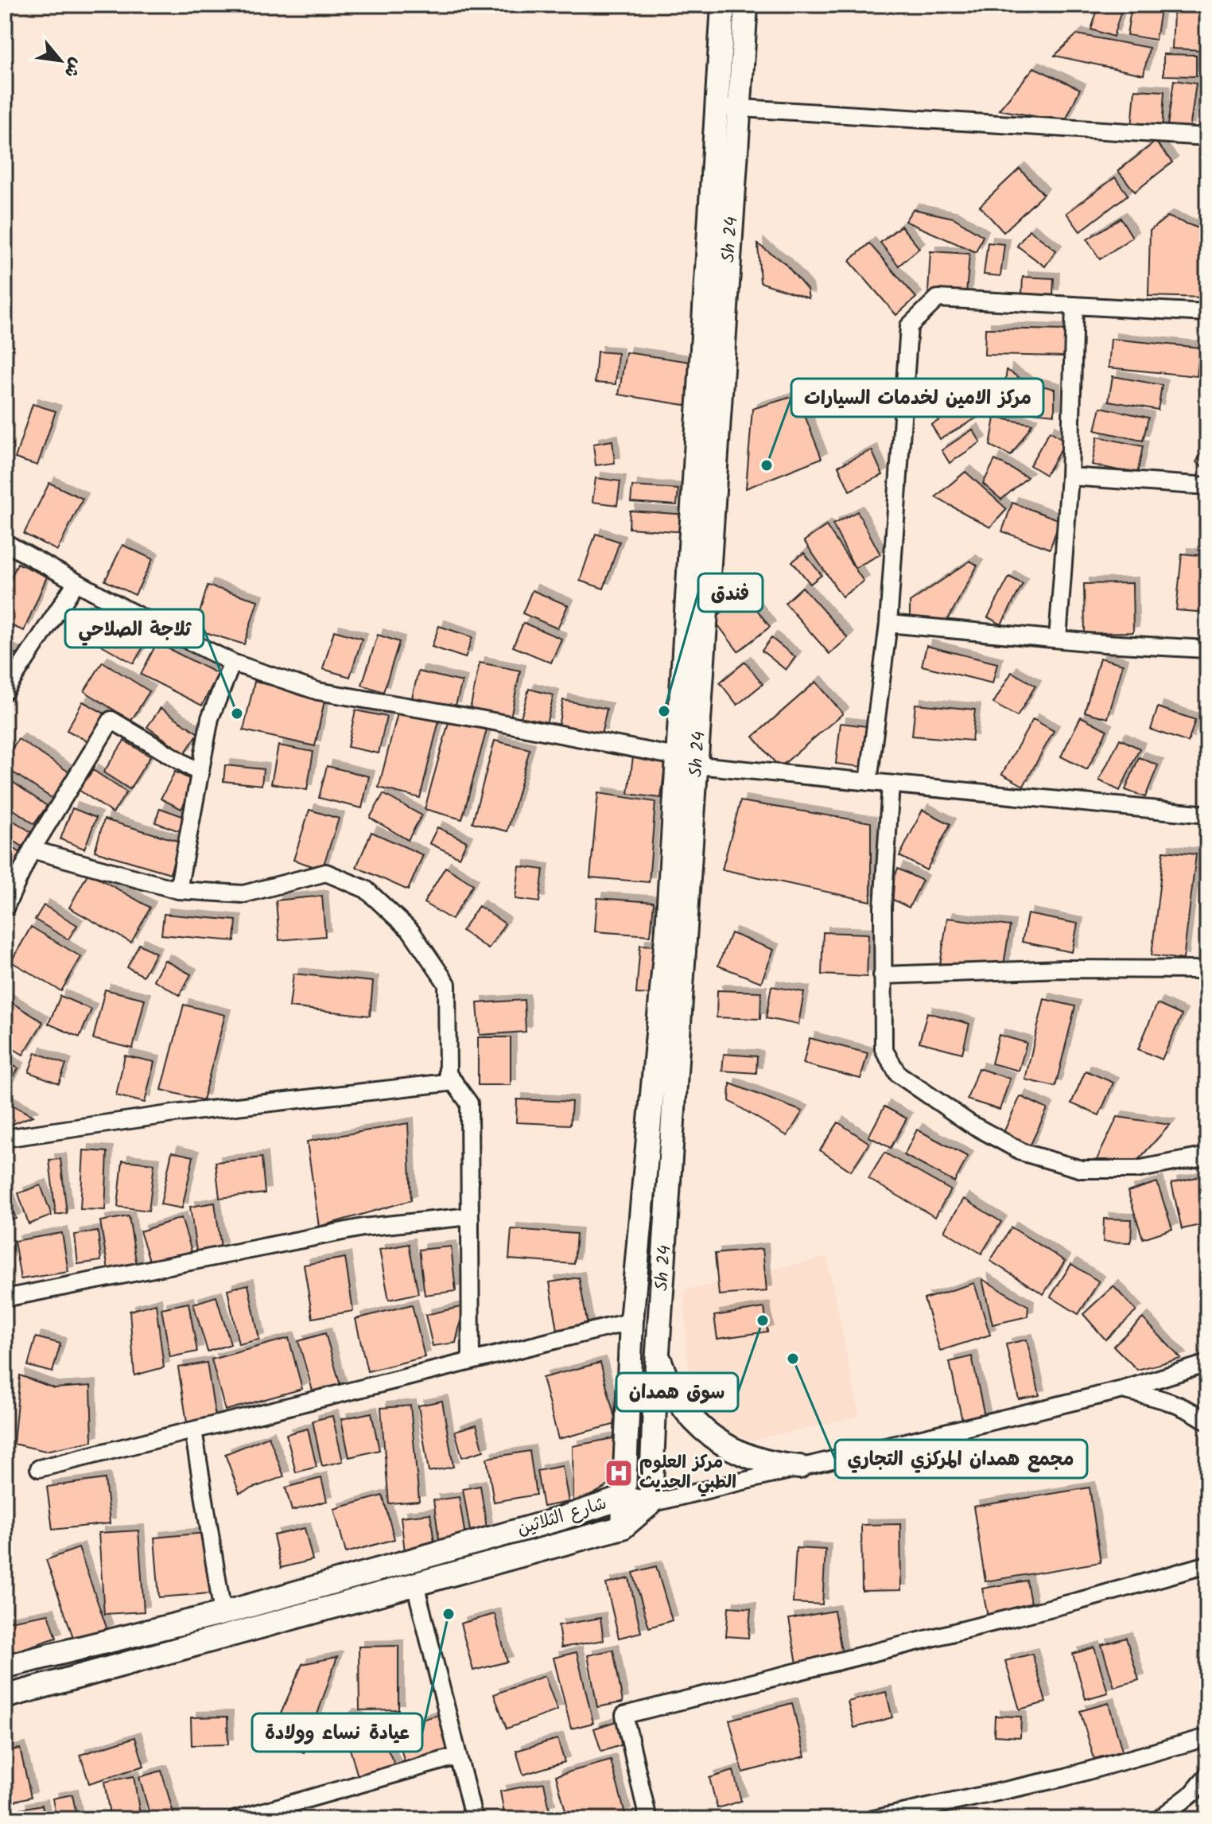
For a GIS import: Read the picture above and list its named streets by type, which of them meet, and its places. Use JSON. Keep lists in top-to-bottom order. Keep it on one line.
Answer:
{"streets":{"street":["Sh 24","شارع الثلاثين"]},"crossings":[["Sh 24","شارع الثلاثين"]],"places":{"other":["مركز الامين لخدمات السيارات","فندق","ثلاجة الصلاحي","سوق همدان","مجمع همدان المركزي التجاري","عيادة نساء وولادة"],"hospital":["مركز العلوم الطبي الحديث"]},"north":"bottom right"}
